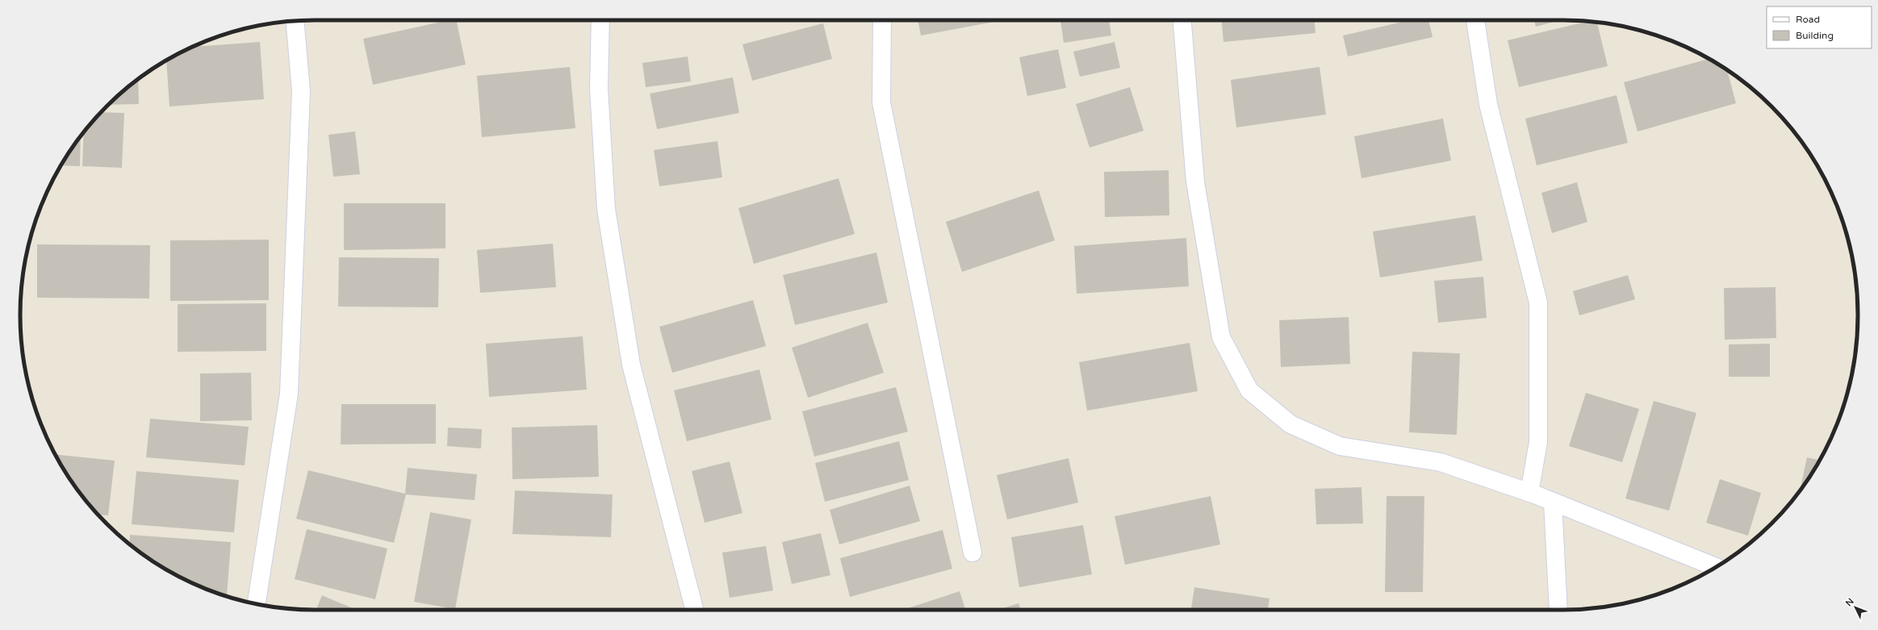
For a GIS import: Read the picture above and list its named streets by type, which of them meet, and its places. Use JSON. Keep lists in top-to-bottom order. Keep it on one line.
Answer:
{"legend":["Road","Building"],"north":"top left"}
